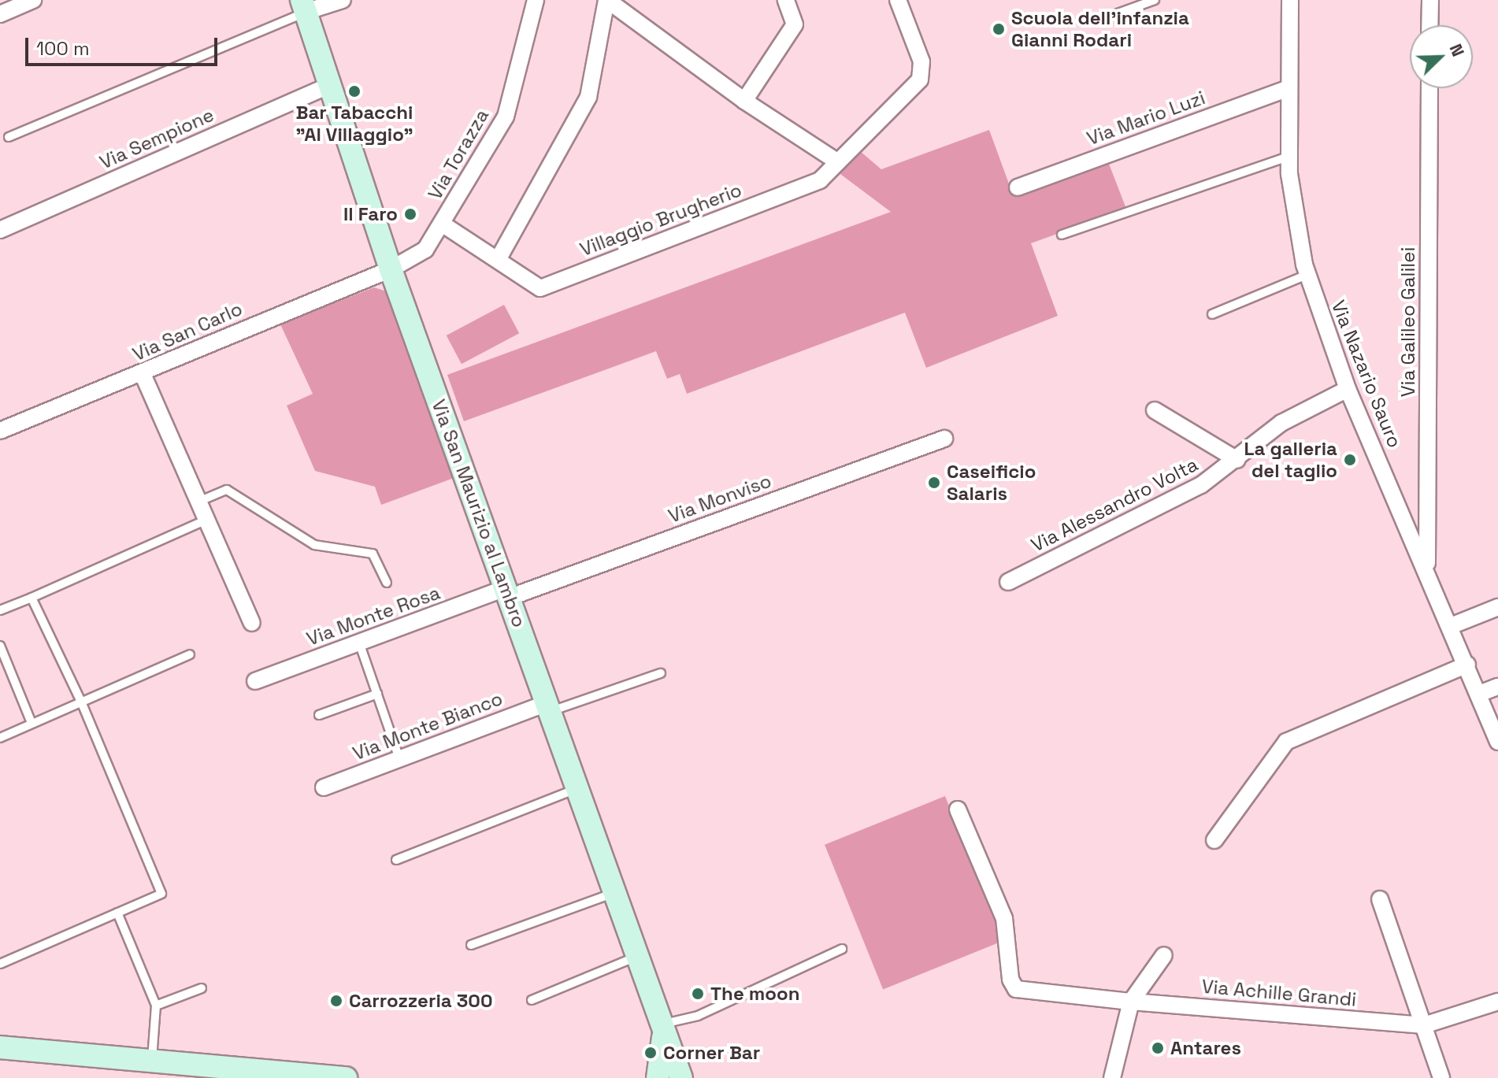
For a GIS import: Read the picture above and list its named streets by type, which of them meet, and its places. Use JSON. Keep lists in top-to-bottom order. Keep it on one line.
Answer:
{"streets":{"main road":["Via San Maurizio al Lambro"],"street":["Via Mario Luzi","Via Sempione","Via Torazza","Villaggio Brugherio","Via Galileo Galilei","Via San Carlo","Via Nazario Sauro","Via Monviso","Via Alessandro Volta","Via Monte Rosa","Via Monte Bianco","Via Achille Grandi"]},"crossings":[["Via Mario Luzi","Via Nazario Sauro"],["Via Sempione","Via San Maurizio al Lambro"],["Via Torazza","Villaggio Brugherio"],["Via Torazza","Via San Carlo"],["Via Torazza","Via San Maurizio al Lambro"],["Via Galileo Galilei","Via Nazario Sauro"],["Via San Carlo","Via San Maurizio al Lambro"],["Via Nazario Sauro","Via Alessandro Volta"],["Via Monviso","Via San Maurizio al Lambro"],["Via Monviso","Via Monte Rosa"],["Via San Maurizio al Lambro","Via Monte Rosa"],["Via San Maurizio al Lambro","Via Monte Bianco"]],"places":["Scuola dell'infanzia Gianni Rodari","Bar Tabacchi \"Al Villaggio\"","Il Faro","La galleria del taglio","Caseificio Salaris","The moon","Carrozzeria 300","Antares","Corner Bar"],"scale_bar":"100 m","north":"top right"}
